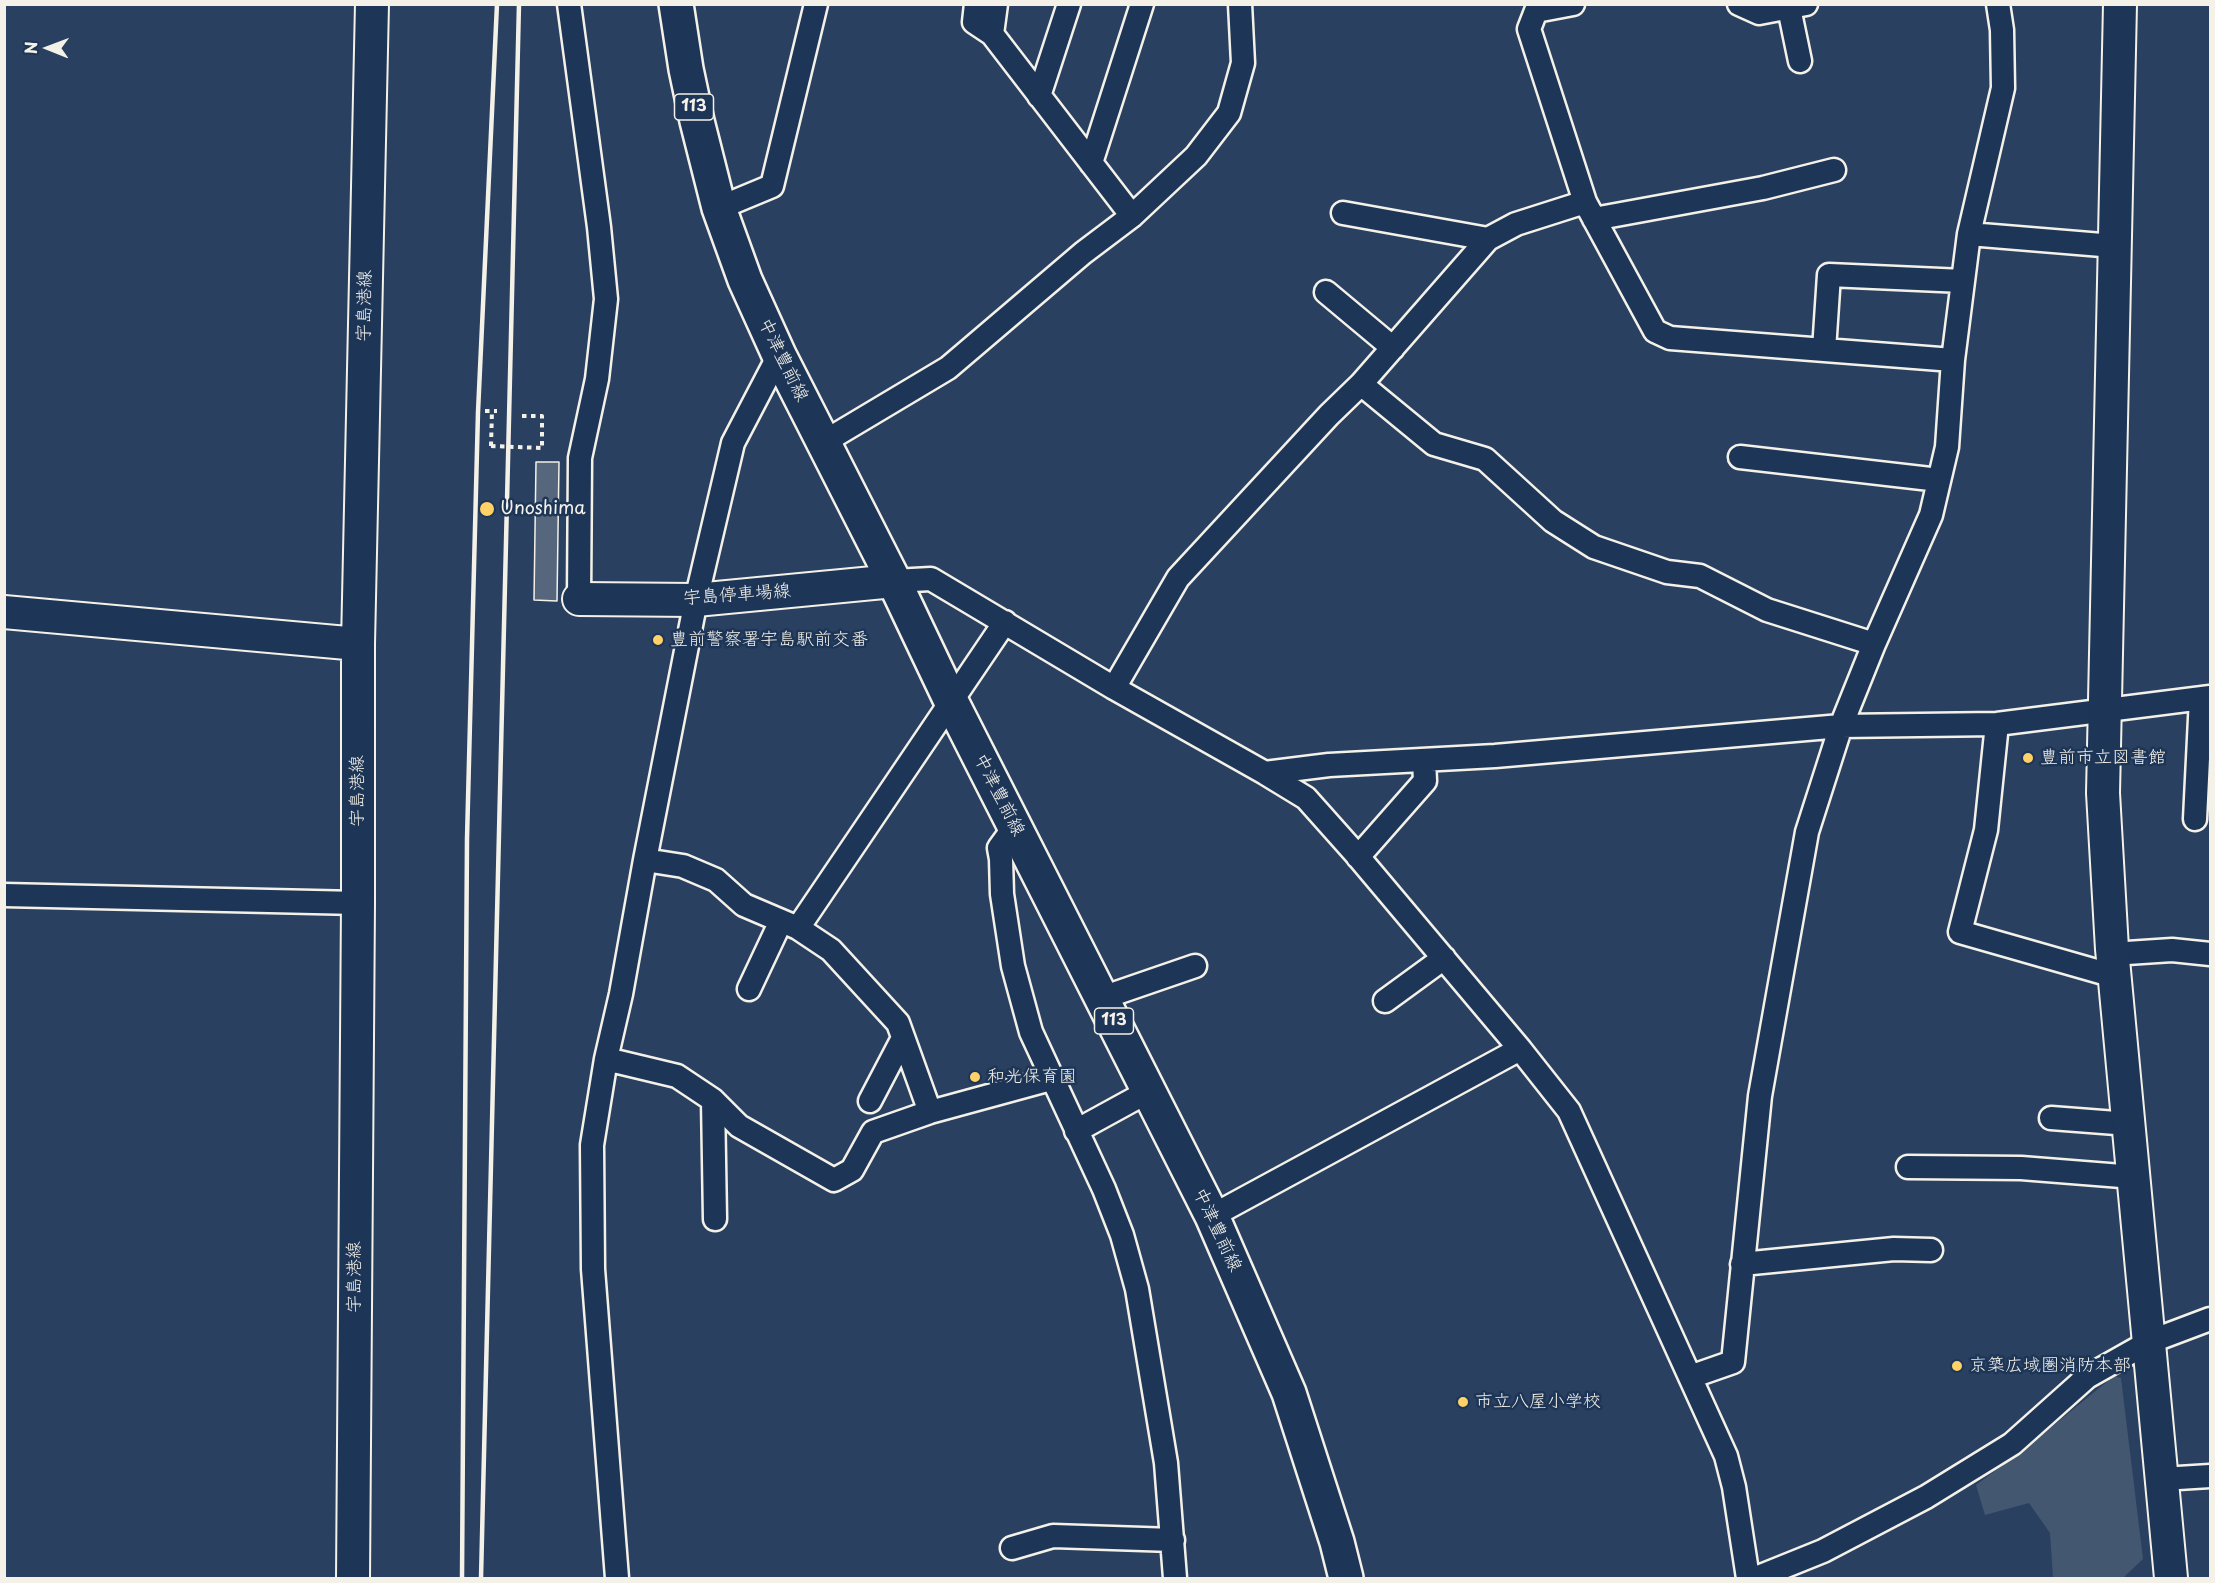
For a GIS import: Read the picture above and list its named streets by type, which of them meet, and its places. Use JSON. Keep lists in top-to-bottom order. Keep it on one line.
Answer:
{"streets":{"main road":["113","中津豊前線"],"street":["宇島港線","宇島停車場線"]},"crossings":[["中津豊前線","宇島停車場線"]],"places":["Unoshima","豊前警察署宇島駅前交番","豊前市立図書館","和光保育園","京築広域圏消防本部","市立八屋小学校"],"north":"left"}
